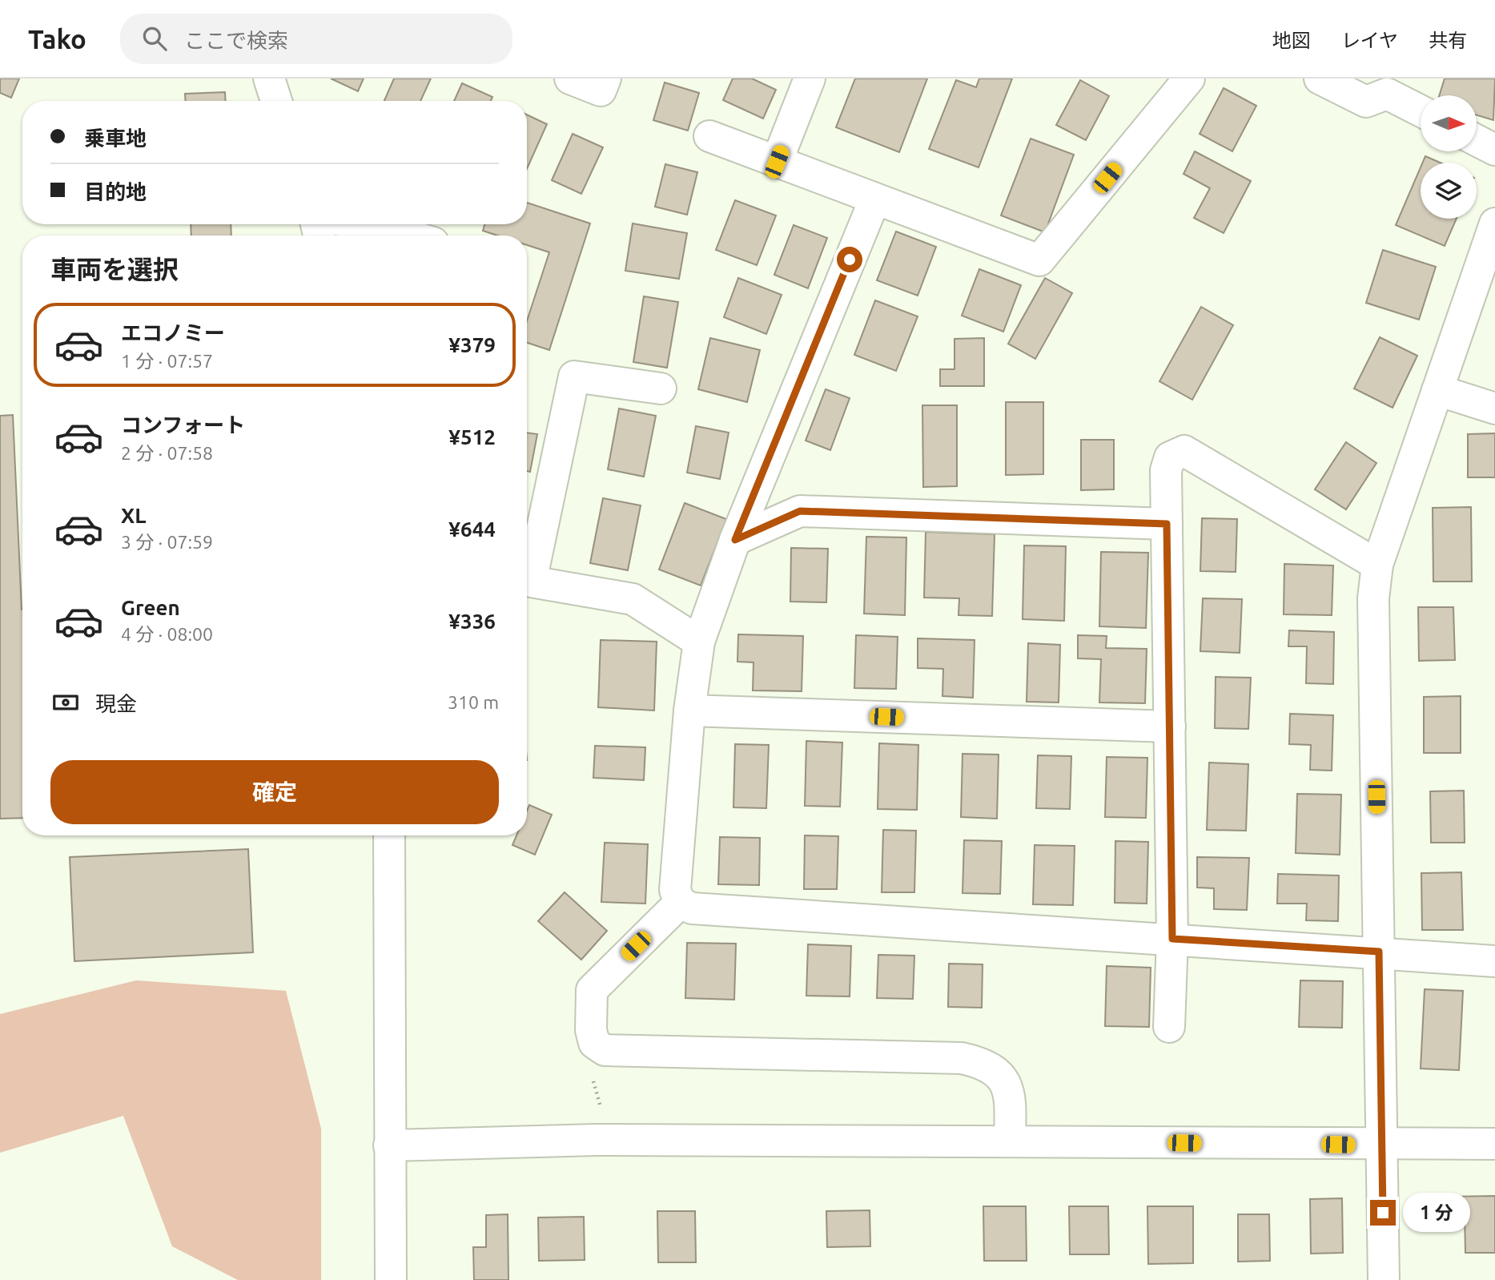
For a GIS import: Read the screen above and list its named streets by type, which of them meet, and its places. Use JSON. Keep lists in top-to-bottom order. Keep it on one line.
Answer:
{"north":"right","page":{"header":"Tako","search":"ここで検索","nav":["地図","レイヤ","共有"],"banner":["乗車地","目的地"],"heading":"車両を選択","list":[{"name":"エコノミー","note":"1 分 · 07:57","value":"¥379"},{"name":"コンフォート","note":"2 分 · 07:58","value":"¥512"},{"name":"XL","note":"3 分 · 07:59","value":"¥644"},{"name":"Green","note":"4 分 · 08:00","value":"¥336"}],"pay":["現金","310 m"],"buttons":"確定","bubble":"1 分"}}
